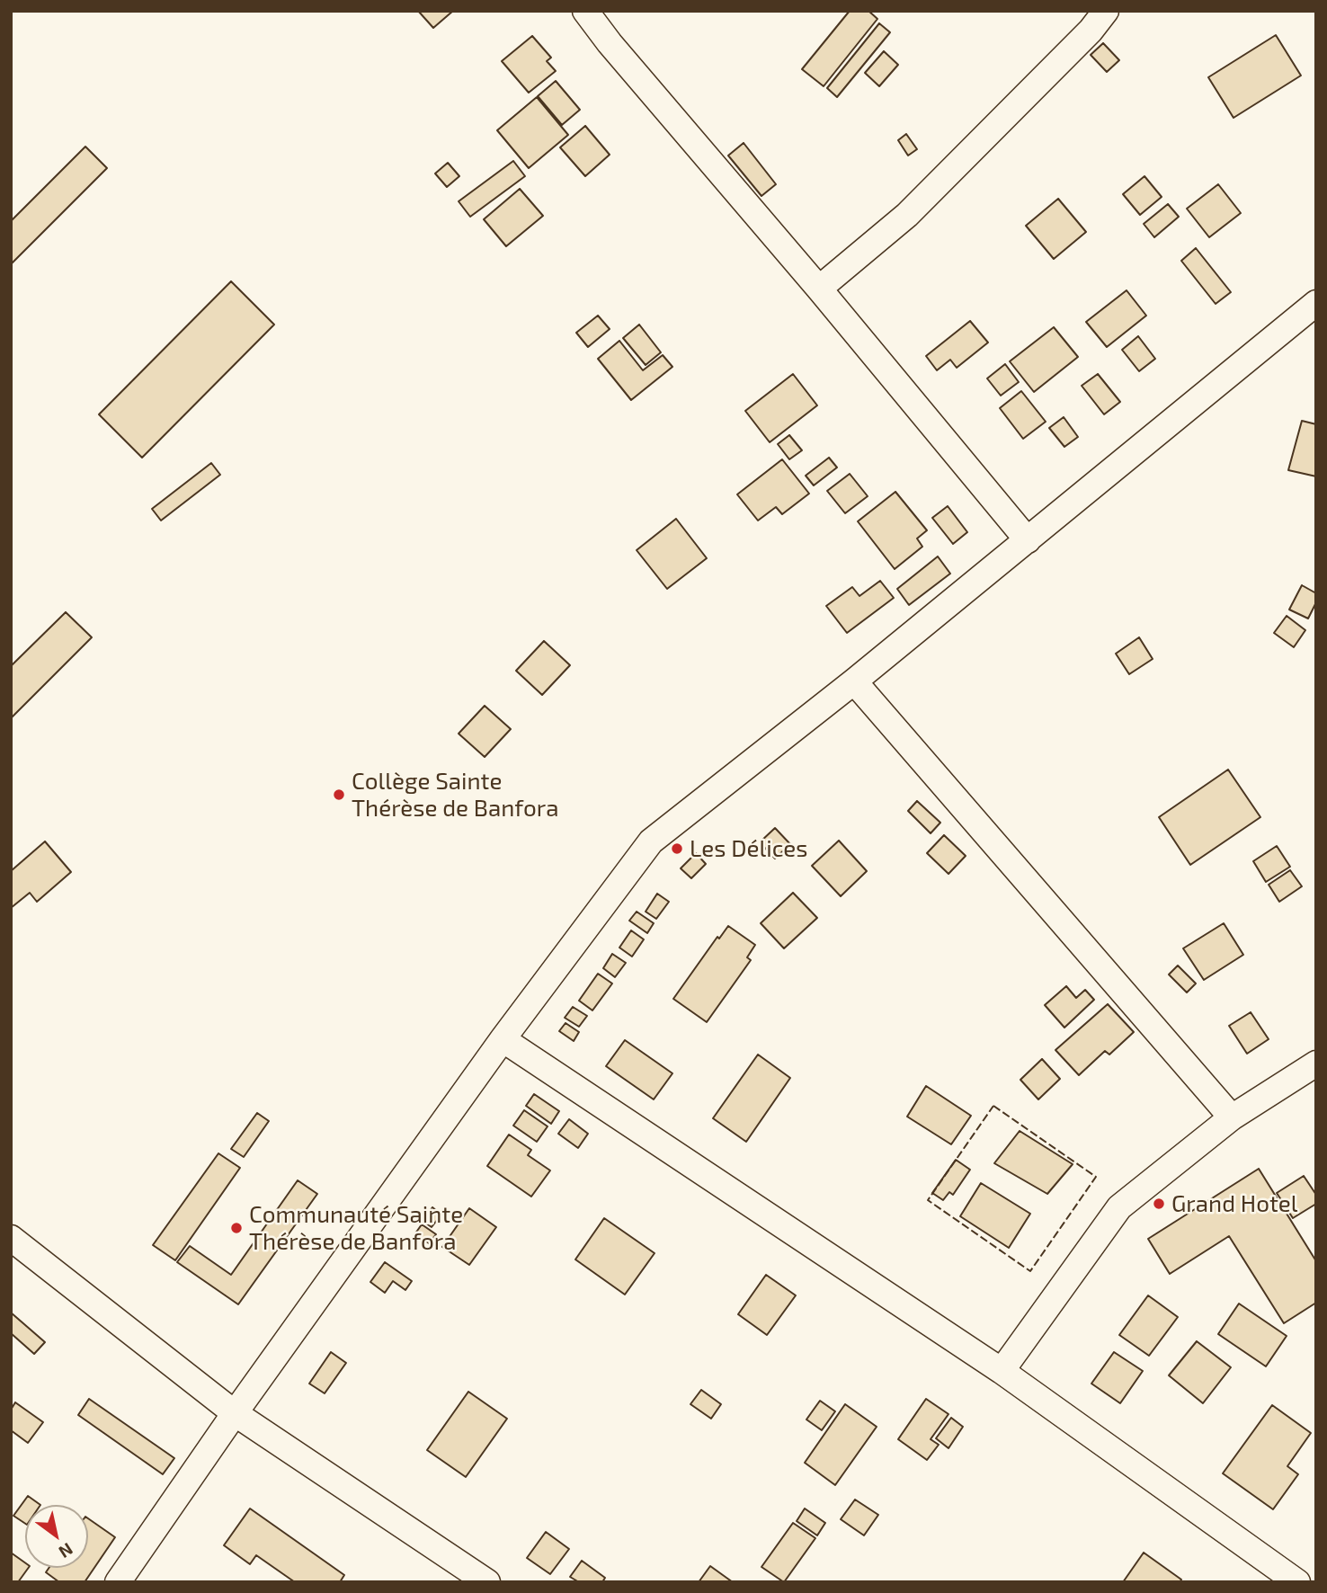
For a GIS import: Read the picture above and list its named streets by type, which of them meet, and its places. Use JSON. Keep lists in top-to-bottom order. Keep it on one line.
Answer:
{"places":["Collège Sainte Thérèse de Banfora","Les Délices","Grand Hotel","Communauté Sainte Thérèse de Banfora"],"north":"bottom right"}
